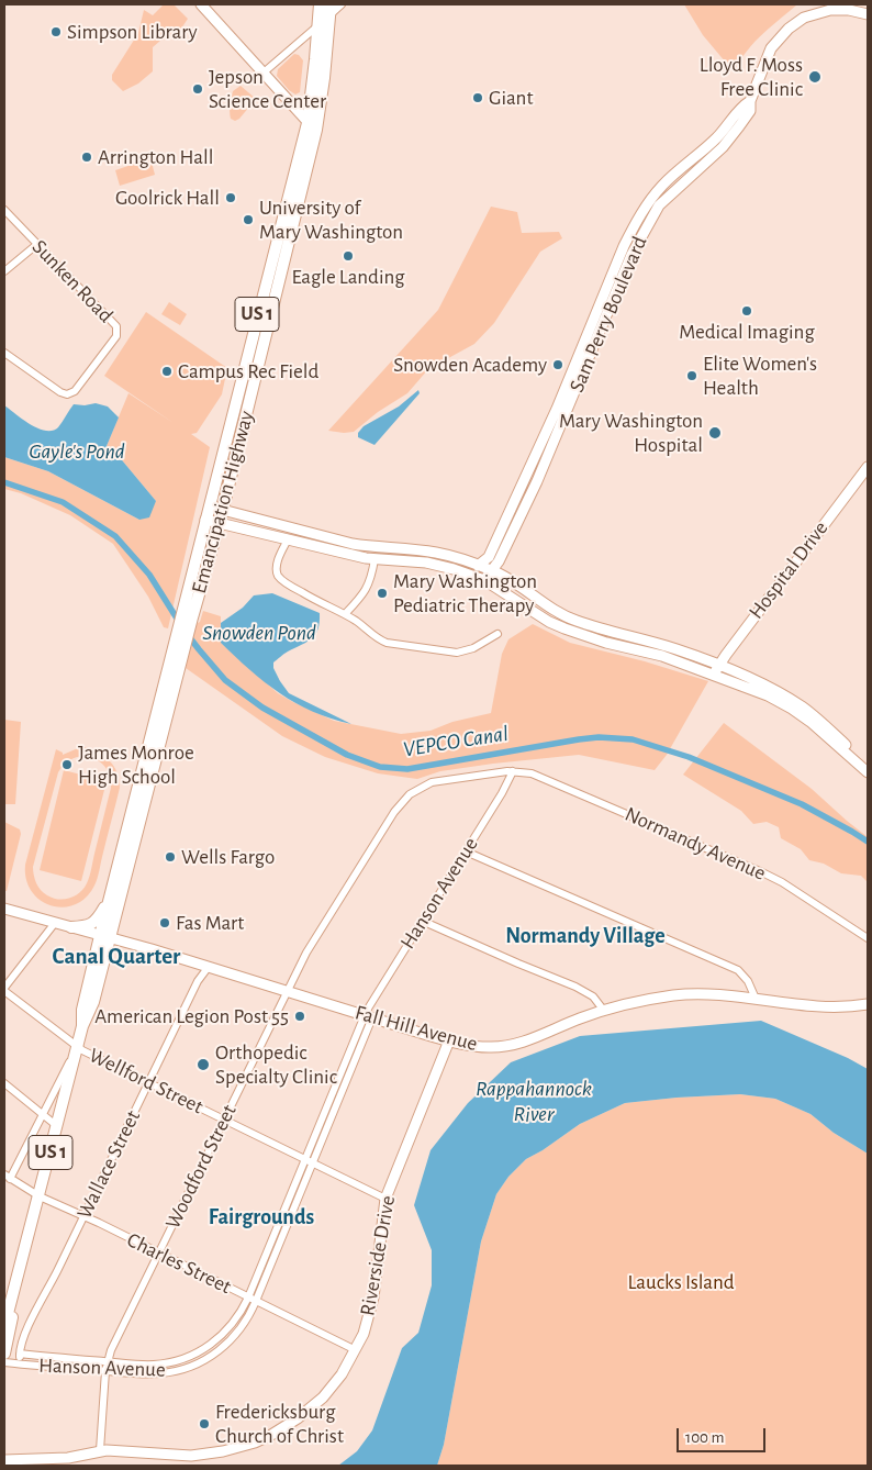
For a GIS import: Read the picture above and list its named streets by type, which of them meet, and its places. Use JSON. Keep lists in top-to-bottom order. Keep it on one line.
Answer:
{"streets":{"main road":["US 1","Emancipation Highway"],"street":["Sunken Road","Sam Perry Boulevard","Hospital Drive","Normandy Avenue","Hanson Avenue","Fall Hill Avenue","Wellford Street","Wallace Street","Woodford Street","Riverside Drive","Charles Street"]},"crossings":[["Emancipation Highway","Fall Hill Avenue"],["Emancipation Highway","Wellford Street"],["Emancipation Highway","Charles Street"],["Normandy Avenue","Hanson Avenue"],["Normandy Avenue","Woodford Street"],["Hanson Avenue","Fall Hill Avenue"],["Hanson Avenue","Wellford Street"],["Hanson Avenue","Wallace Street"],["Hanson Avenue","Woodford Street"],["Hanson Avenue","Charles Street"],["Fall Hill Avenue","Wallace Street"],["Fall Hill Avenue","Woodford Street"],["Fall Hill Avenue","Riverside Drive"],["Wellford Street","Wallace Street"],["Wellford Street","Woodford Street"],["Wellford Street","Riverside Drive"],["Wallace Street","Charles Street"],["Woodford Street","Riverside Drive"],["Woodford Street","Charles Street"],["Riverside Drive","Charles Street"]],"districts":["Normandy Village","Canal Quarter","Fairgrounds"],"water":["Gayle's Pond","Snowden Pond","VEPCO Canal","Rappahannock River"],"parks":["Laucks Island"],"places":["Simpson Library","Lloyd F. Moss Free Clinic","Jepson Science Center","Giant","Arrington Hall","Goolrick Hall","University of Mary Washington","Eagle Landing","Medical Imaging","Snowden Academy","Campus Rec Field","Elite Women's Health","Mary Washington Hospital","Mary Washington Pediatric Therapy","James Monroe High School","Wells Fargo","Fas Mart","American Legion Post 55","Orthopedic Specialty Clinic","Fredericksburg Church of Christ"],"scale_bar":"100 m"}
